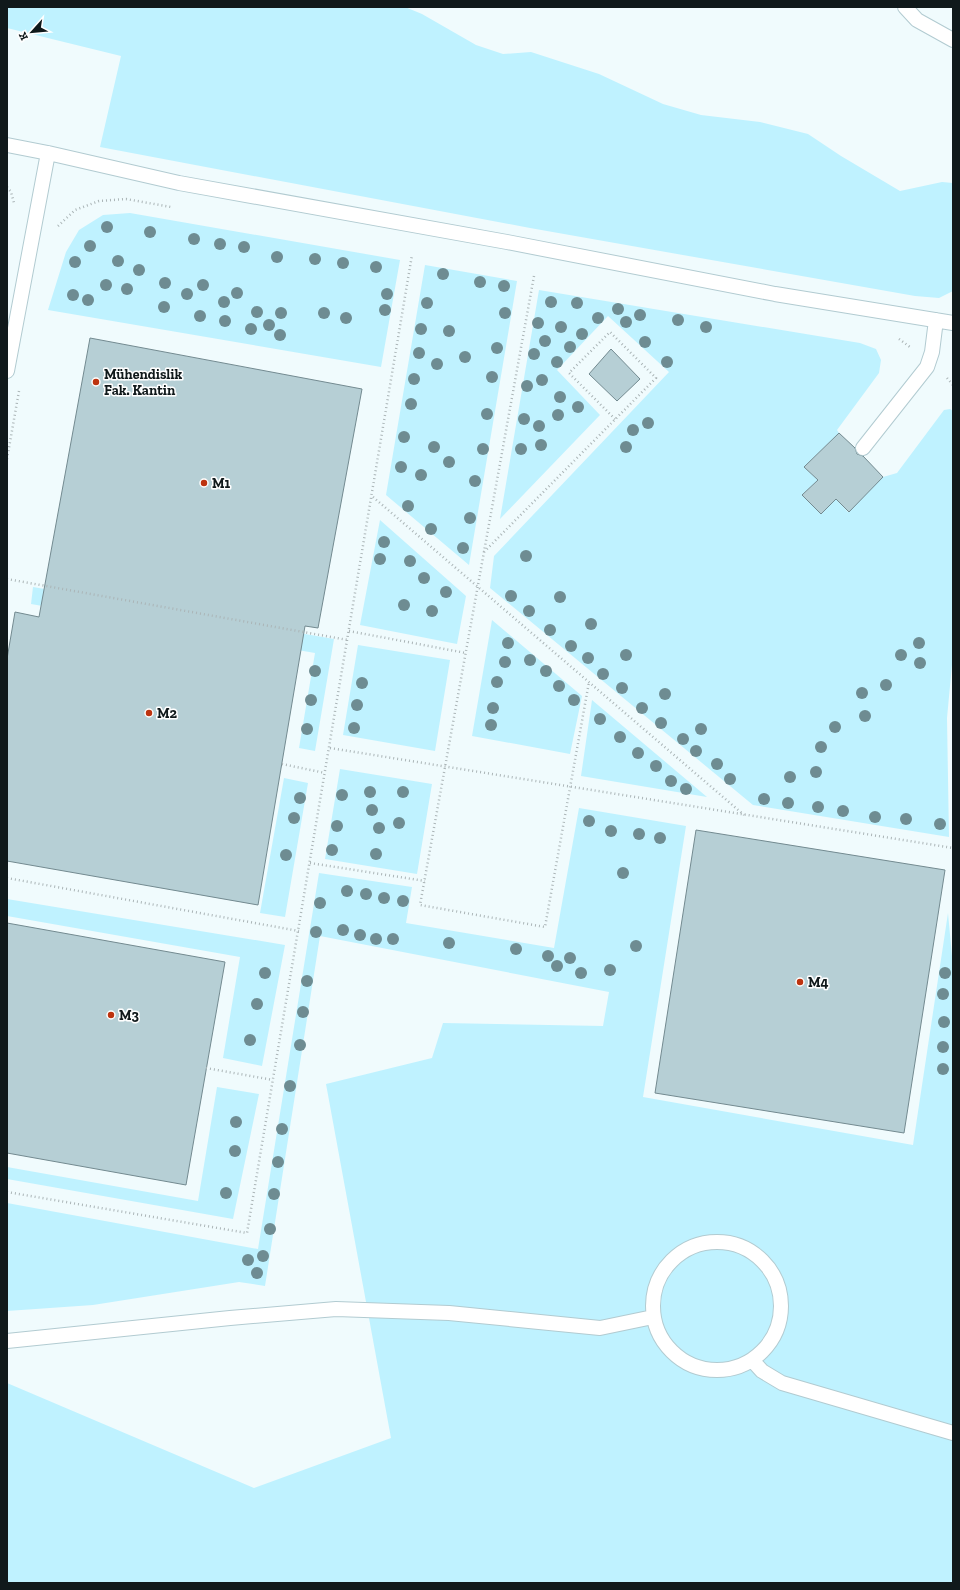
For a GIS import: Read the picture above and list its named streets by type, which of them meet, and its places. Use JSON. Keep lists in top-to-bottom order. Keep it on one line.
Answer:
{"places":["Mühendislik Fak. Kantin","M1","M2","M4","M3"],"north":"bottom left"}
